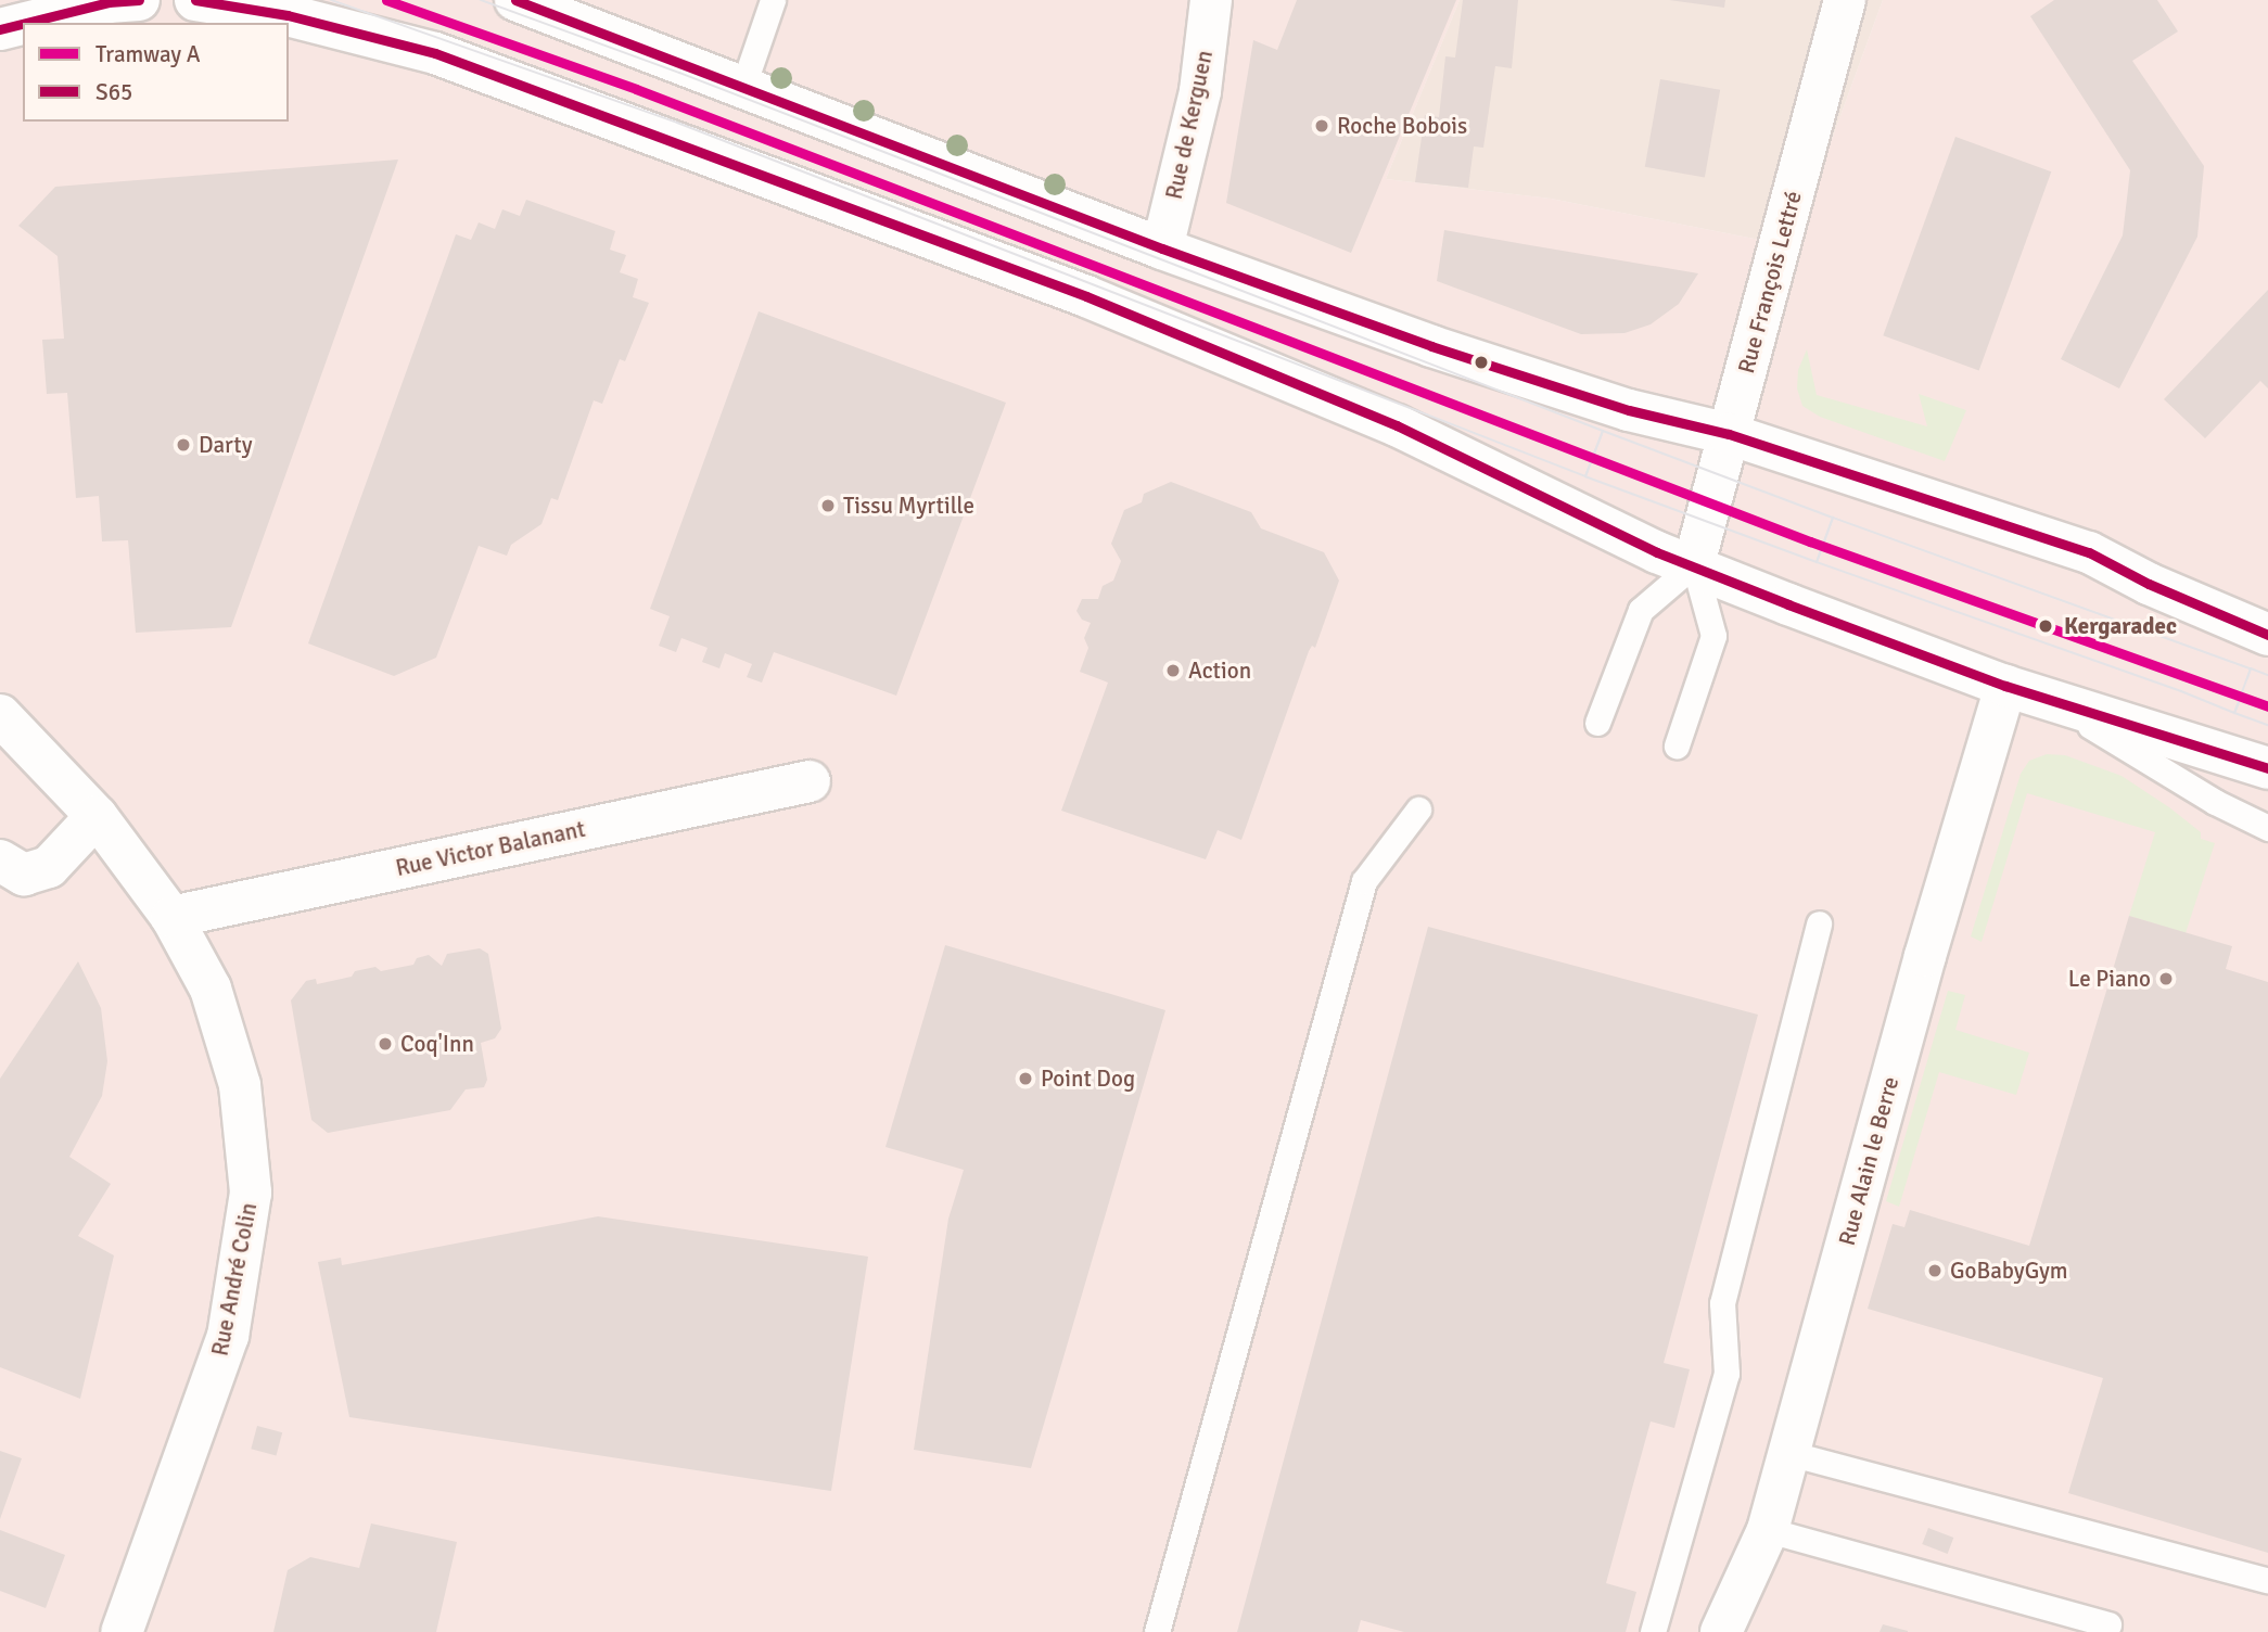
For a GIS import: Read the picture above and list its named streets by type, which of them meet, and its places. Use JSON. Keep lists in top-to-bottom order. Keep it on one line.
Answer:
{"streets":{"main road":["Rue de Kerguen","Rue François Lettré","Rue Victor Balanant","Rue Alain le Berre","Rue André Colin"]},"crossings":[["Rue Victor Balanant","Rue André Colin"]],"places":["Roche Bobois","Darty","Tissu Myrtille","Kergaradec","Action","Le Piano","Coq'Inn","Point Dog","GoBabyGym"],"lines":["tram line A","transit line S65"],"legend":["Tramway A","S65"]}
